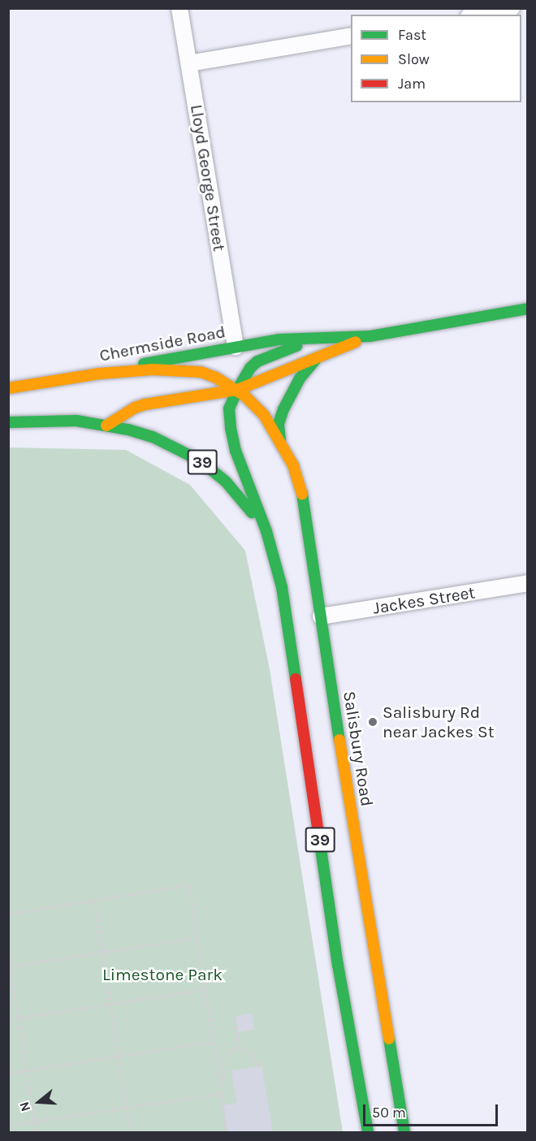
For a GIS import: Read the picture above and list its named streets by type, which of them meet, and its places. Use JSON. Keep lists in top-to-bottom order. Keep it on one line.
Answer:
{"streets":{"main road":["Chermside Road","39","Salisbury Road"],"street":["Lloyd George Street","Jackes Street"]},"crossings":[["Lloyd George Street","Chermside Road"],["Chermside Road","39"],["Chermside Road","Salisbury Road"],["Jackes Street","Salisbury Road"]],"parks":["Limestone Park"],"places":["Salisbury Rd near Jackes St"],"legend":["Fast","Slow","Jam"],"scale_bar":"50 m","north":"left"}
